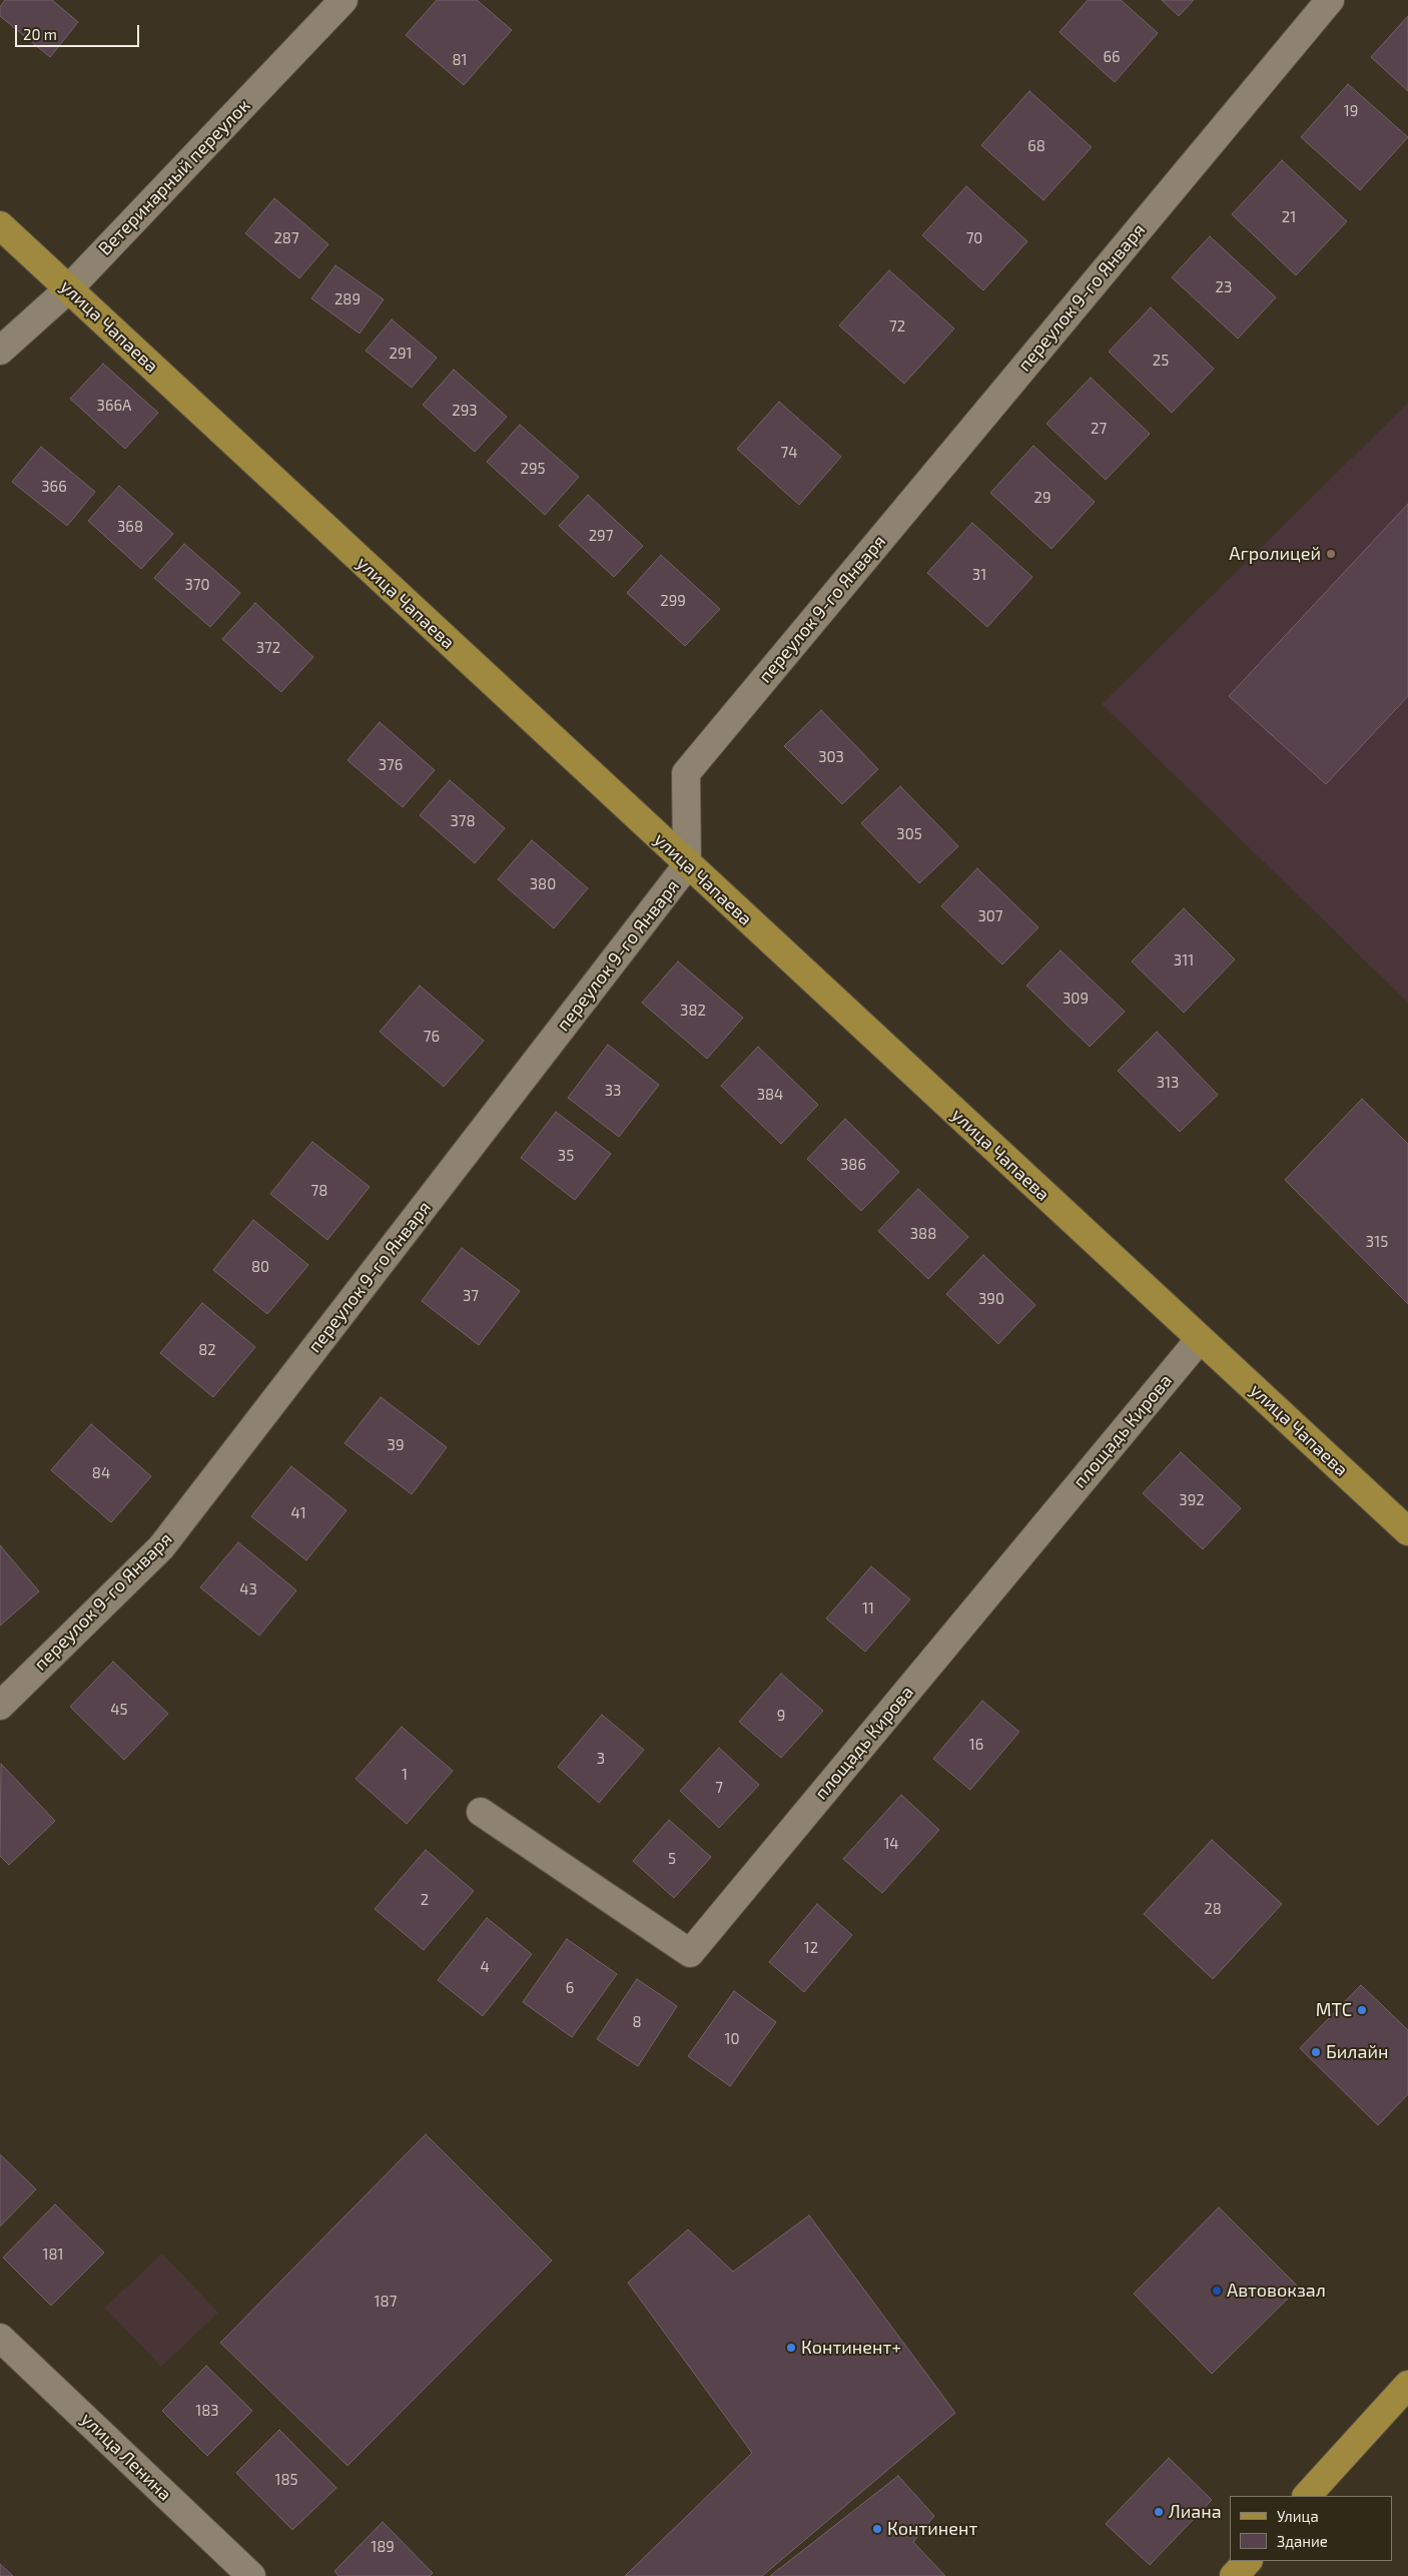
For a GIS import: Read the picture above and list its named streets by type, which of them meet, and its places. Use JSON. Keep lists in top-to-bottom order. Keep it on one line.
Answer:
{"streets":{"main road":["улица Чапаева"],"street":["Ветеринарный переулок","переулок 9-го Января","площадь Кирова","улица Ленина"]},"crossings":[["Ветеринарный переулок","улица Чапаева"],["переулок 9-го Января","улица Чапаева"],["улица Чапаева","площадь Кирова"]],"places":["Агролицей","МТС","Билайн","Автовокзал","Континент+","Лиана","Континент"],"house_numbers":["66","81","19","68","21","287","70","23","289","72","291","25","366А","293","27","74","295","366","29","368","297","31","370","299","372","303","376","378","305","380","307","311","309","382","76","313","33","384","35","386","78","388","315","80","37","390","82","39","84","392","41","43","11","45","9","16","3","1","7","14","5","2","28","12","4","6","8","10","181","187","183","185","189"],"legend":["Улица","Здание"],"scale_bar":"20 m"}
